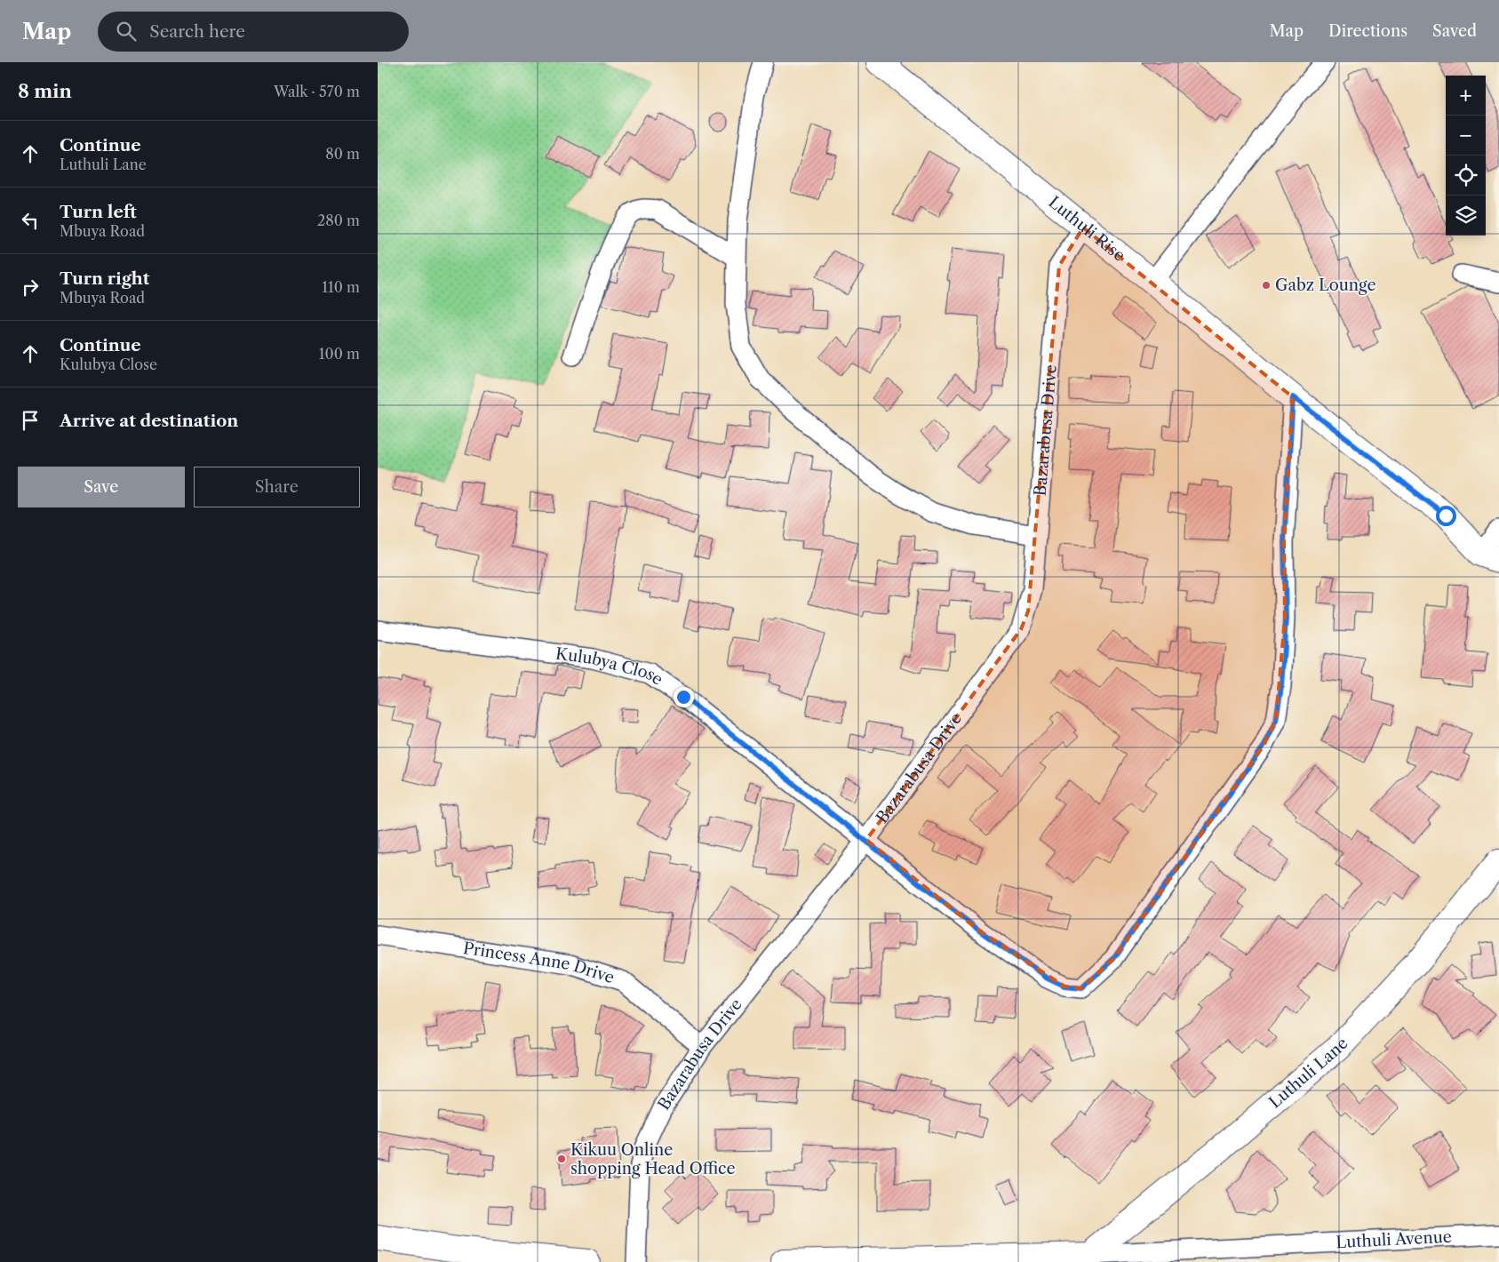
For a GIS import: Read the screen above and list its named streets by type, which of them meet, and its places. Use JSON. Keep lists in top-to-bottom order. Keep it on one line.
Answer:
{"streets":{"street":["Luthuli Rise","Bazarabusa Drive","Kulubya Close","Princess Anne Drive","Luthuli Lane","Luthuli Avenue"]},"crossings":[["Luthuli Rise","Bazarabusa Drive"],["Luthuli Rise","Kulubya Close"],["Bazarabusa Drive","Kulubya Close"],["Bazarabusa Drive","Princess Anne Drive"],["Luthuli Lane","Luthuli Avenue"]],"places":["Gabz Lounge","Kikuu Online shopping Head Office"],"page":{"header":"Map","search":"Search here","nav":["Map","Directions","Saved"],"heading":["8 min","Walk · 570 m"],"map_buttons":["+","−"],"list":[["Continue","Luthuli Lane","80 m"],["Turn left","Mbuya Road","280 m"],["Turn right","Mbuya Road","110 m"],["Continue","Kulubya Close","100 m"],"Arrive at destination"],"buttons":["Save","Share"]}}
